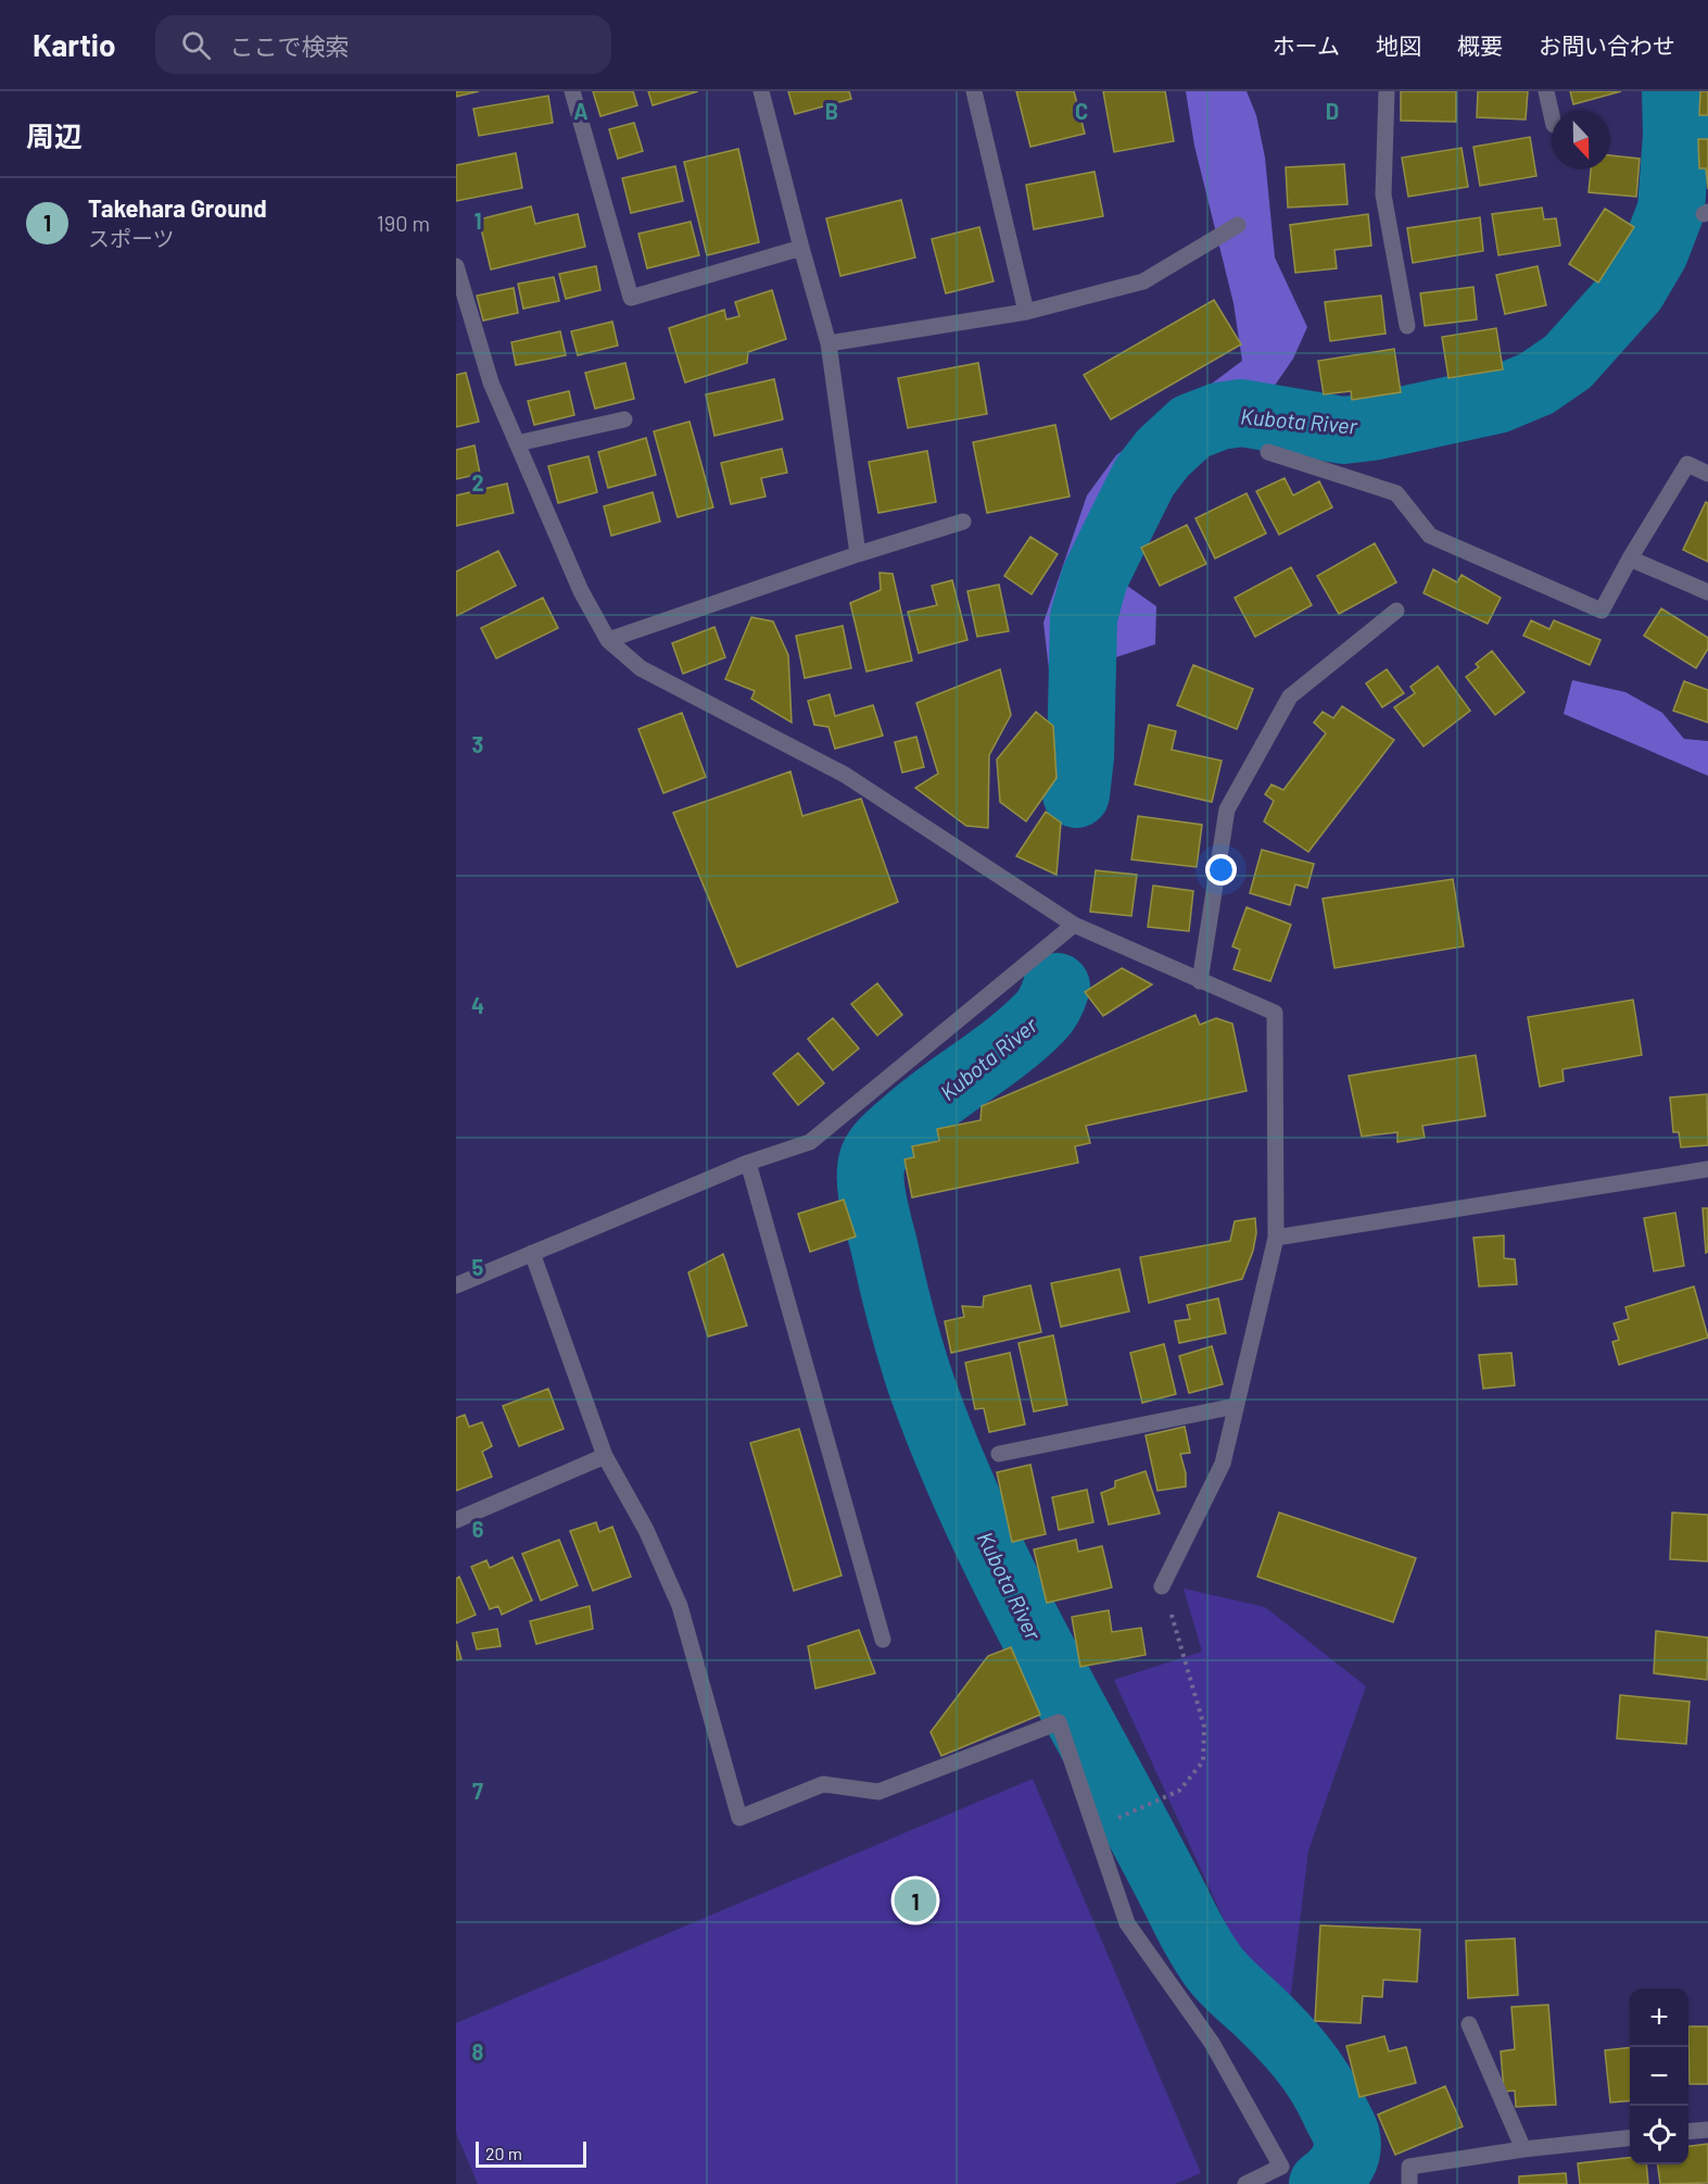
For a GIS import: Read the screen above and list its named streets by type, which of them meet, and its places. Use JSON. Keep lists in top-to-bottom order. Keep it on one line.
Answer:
{"water":["Kubota River"],"scale_bar":"20 m","north":"bottom","page":{"header":"Kartio","search":"ここで検索","nav":["ホーム","地図","概要","お問い合わせ"],"heading":"周辺","list":[{"mark":"1","name":"Takehara Ground","note":"スポーツ","value":"190 m"}],"pins":"1","map_buttons":["+","−"],"scale":"20 m"},"grid":{"columns":["A","B","C","D"],"rows":["1","2","3","4","5","6","7","8"]}}
